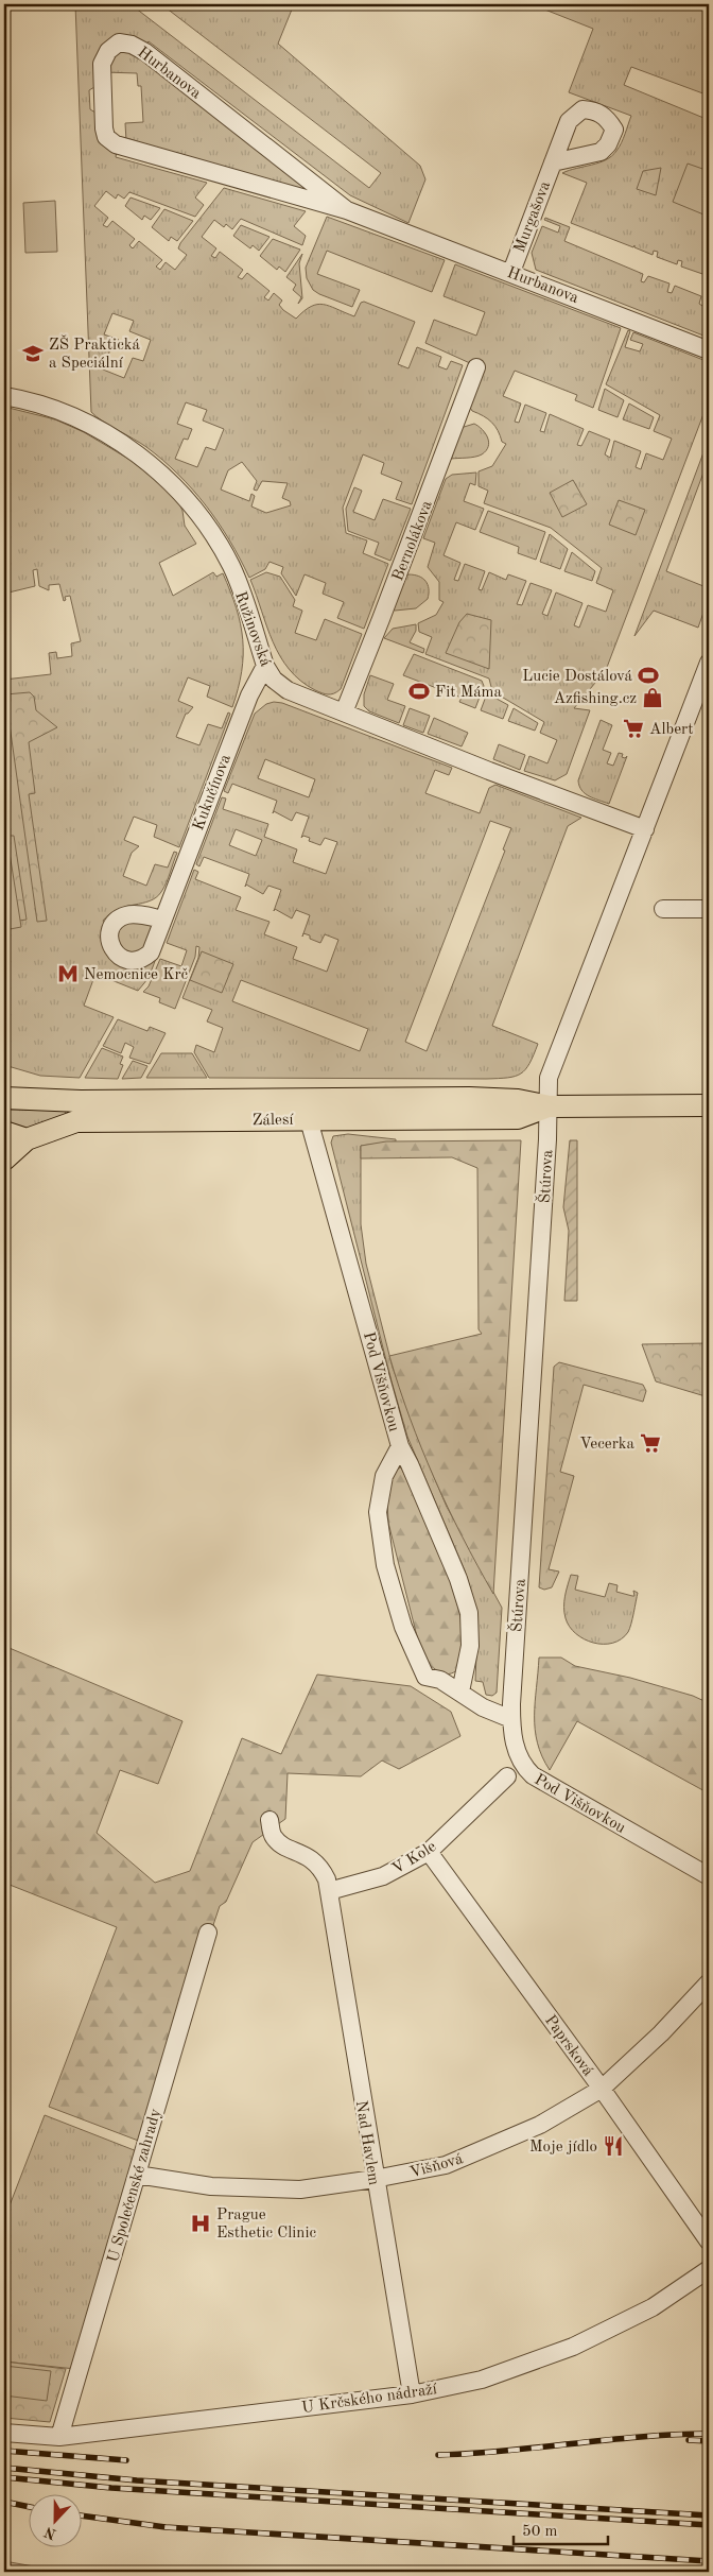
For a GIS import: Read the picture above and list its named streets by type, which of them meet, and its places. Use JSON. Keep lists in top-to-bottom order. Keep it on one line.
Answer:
{"streets":{"main road":["Zálesí"],"street":["Hurbanova","Murgašova","Bernolákova","Ružinovská","Kukučínova","Štúrova","Pod Višňovkou","V Kole","Paprsková","Nad Havlem","Višňová","U Společenské zahrady","U Krčského nádraží"]},"crossings":[["Hurbanova","Murgašova"],["Bernolákova","Ružinovská"],["Ružinovská","Kukučínova"],["Ružinovská","Štúrova"],["Zálesí","Štúrova"],["Zálesí","Pod Višňovkou"],["Štúrova","Pod Višňovkou"],["V Kole","Paprsková"],["V Kole","Nad Havlem"],["Paprsková","Višňová"],["Nad Havlem","Višňová"],["Nad Havlem","U Krčského nádraží"],["Višňová","U Společenské zahrady"],["U Společenské zahrady","U Krčského nádraží"]],"places":{"school or university":["ZŠ Praktická a Speciální"],"sports":["Lucie Dostálová","Fit Máma"],"shop":["Azfishing.cz"],"supermarket":["Albert","Vecerka"],"metro station":["Nemocnice Krč"],"restaurant":["Moje jídlo"],"hospital":["Prague Esthetic Clinic"]},"scale_bar":"50 m","north":"bottom"}
